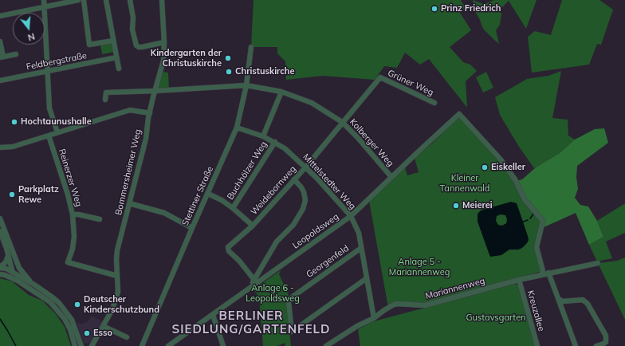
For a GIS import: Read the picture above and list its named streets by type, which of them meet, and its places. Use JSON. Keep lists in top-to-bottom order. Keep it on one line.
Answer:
{"streets":{"street":["Feldbergstraße","Grüner Weg","Kolberger Weg","Buchhölzer Weg","Bommersheimer Weg","Reinerzer Weg","Mittelstedter Weg","Weidebornweg","Stettiner Straße","Leopoldsweg","Georgenfeld","Mariannenweg","Kreuzallee"]},"crossings":[["Grüner Weg","Weidebornweg"],["Kolberger Weg","Bommersheimer Weg"],["Kolberger Weg","Weidebornweg"],["Kolberger Weg","Stettiner Straße"],["Kolberger Weg","Leopoldsweg"],["Buchhölzer Weg","Mittelstedter Weg"],["Bommersheimer Weg","Reinerzer Weg"],["Mittelstedter Weg","Weidebornweg"],["Mittelstedter Weg","Stettiner Straße"],["Mittelstedter Weg","Leopoldsweg"],["Mittelstedter Weg","Georgenfeld"],["Mittelstedter Weg","Mariannenweg"],["Leopoldsweg","Mariannenweg"],["Mariannenweg","Kreuzallee"]],"districts":["BERLINER SIEDLUNG/GARTENFELD"],"parks":["Kleiner Tannenwald","Anlage 5 - Mariannenweg","Anlage 6 - Leopoldsweg","Gustavsgarten"],"places":["Prinz Friedrich","Kindergarten der Christuskirche","Christuskirche","Hochtaunushalle","Eiskeller","Parkplatz Rewe","Meierei","Deutscher Kinderschutzbund","Esso"],"north":"bottom"}
